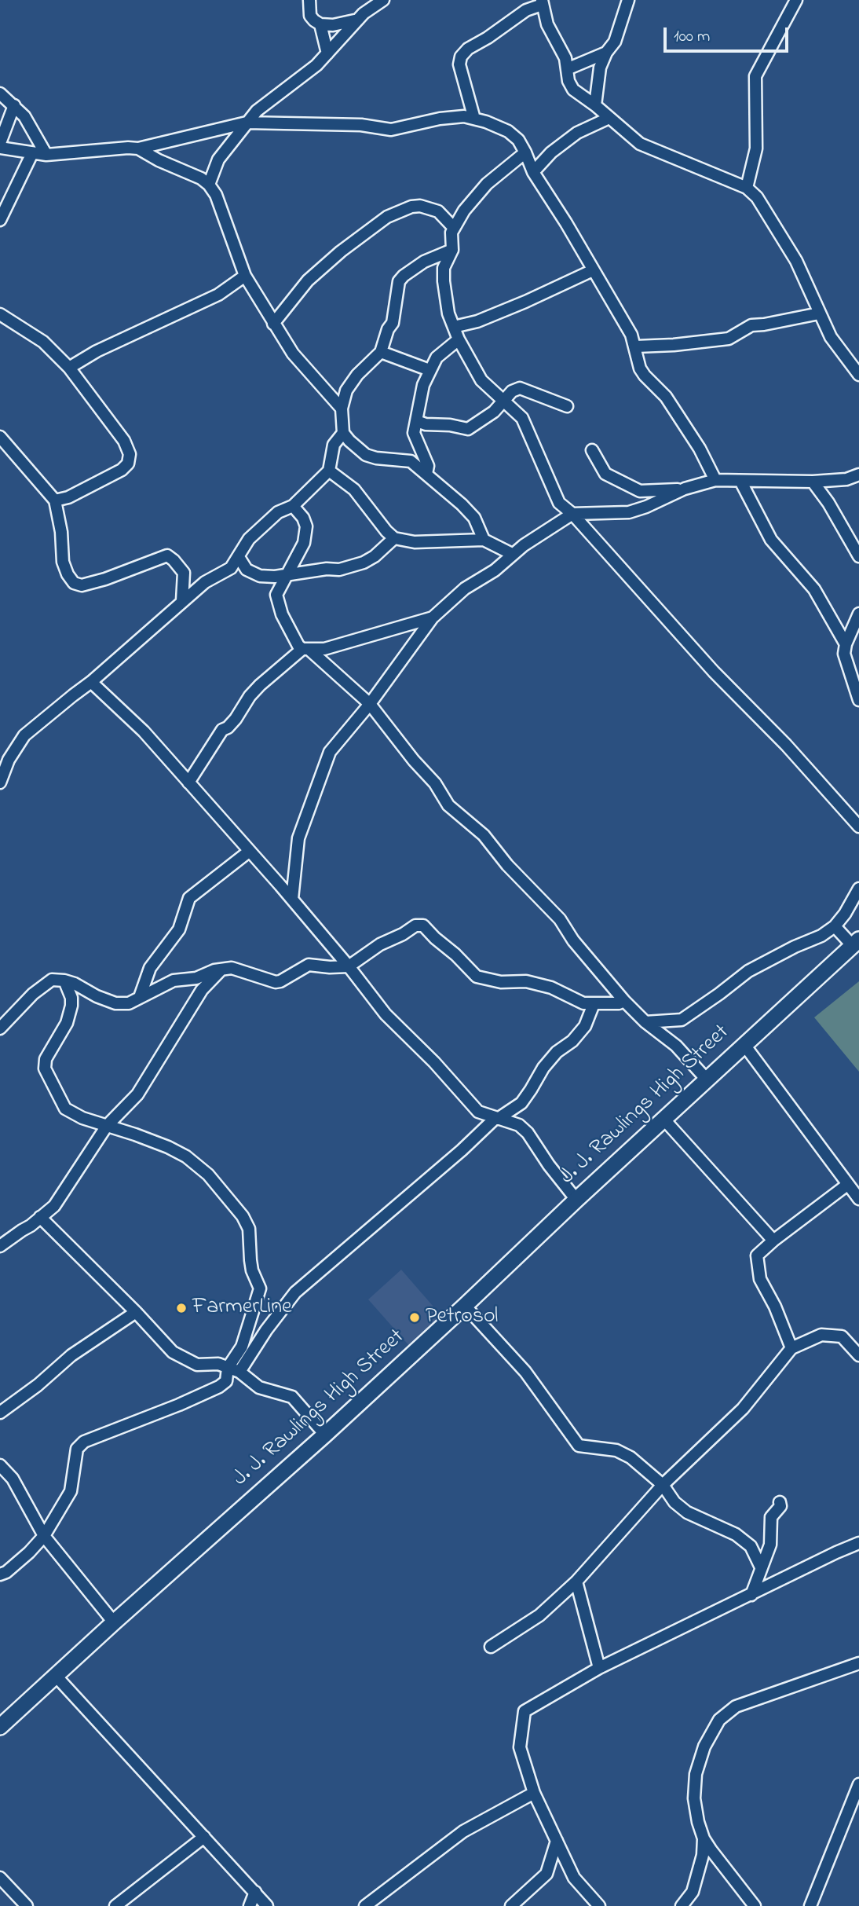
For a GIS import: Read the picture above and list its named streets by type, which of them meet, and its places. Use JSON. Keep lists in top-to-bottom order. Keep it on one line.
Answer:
{"streets":{"main road":["J. J. Rawlings High Street"]},"places":["FarmerLine","Petrosol"],"scale_bar":"100 m"}
